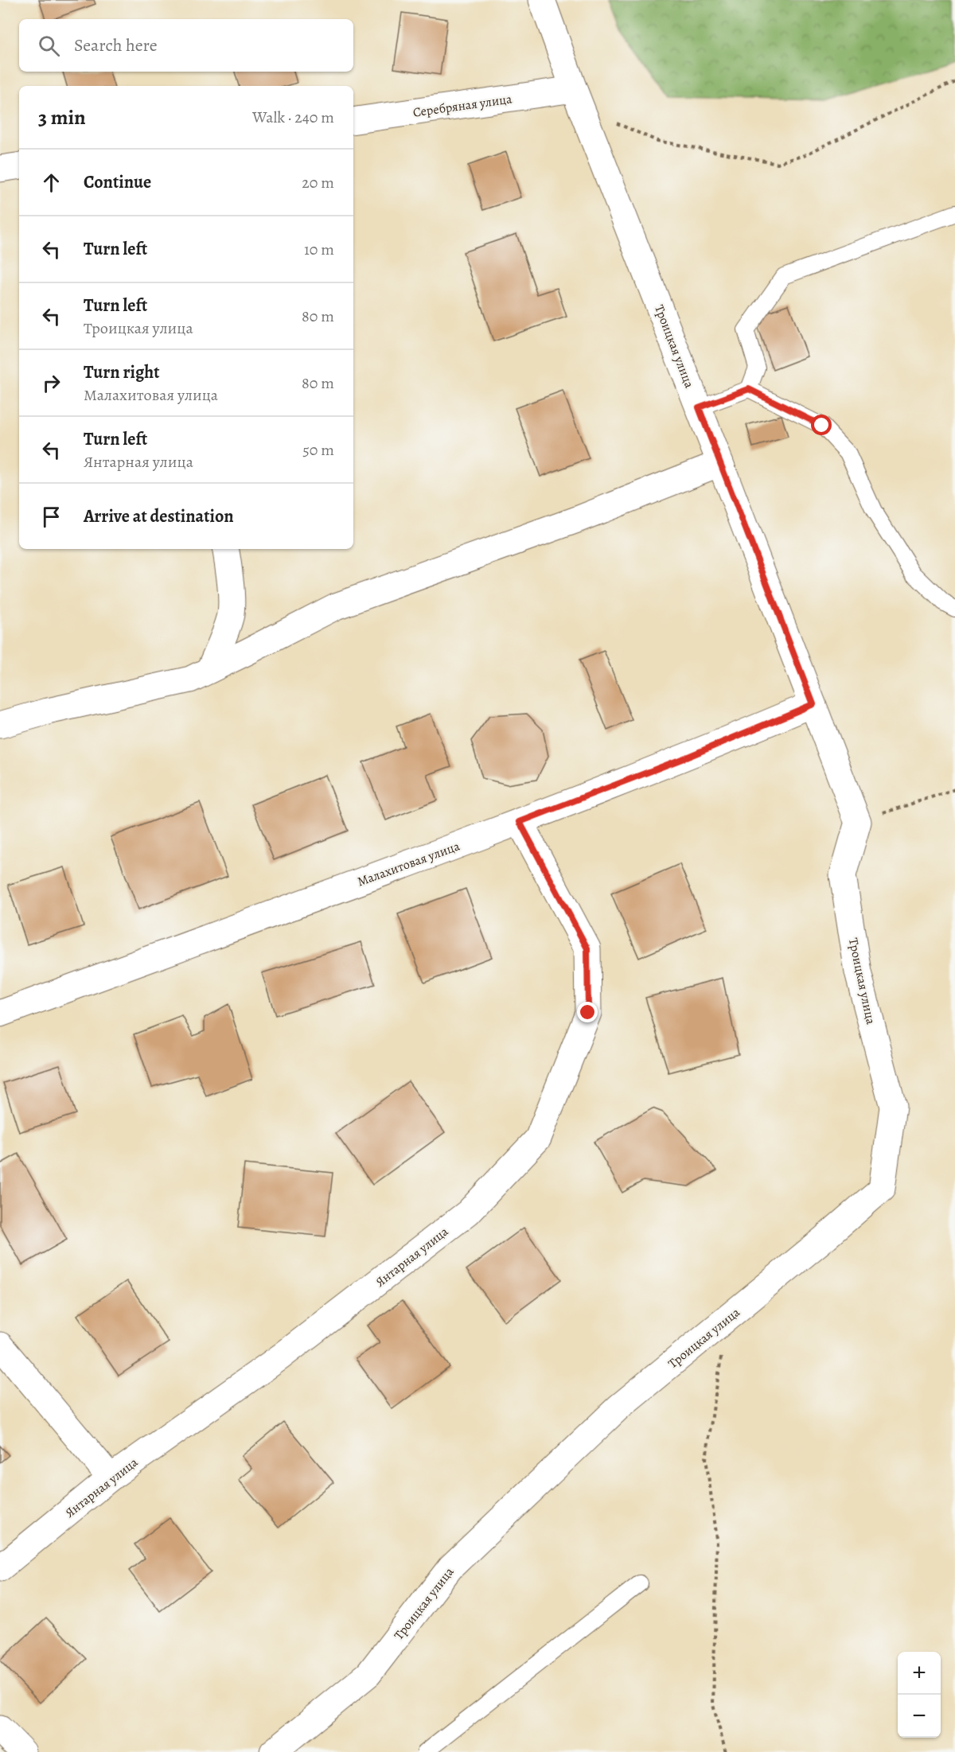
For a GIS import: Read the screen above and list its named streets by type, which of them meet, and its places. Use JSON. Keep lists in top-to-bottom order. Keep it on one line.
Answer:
{"streets":{"street":["Серебряная улица","Троицкая улица","Малахитовая улица","Янтарная улица"]},"crossings":[["Серебряная улица","Троицкая улица"],["Троицкая улица","Малахитовая улица"],["Малахитовая улица","Янтарная улица"]],"page":{"search":"Search here","heading":["3 min","Walk · 240 m"],"list":[["Continue","20 m"],["Turn left","10 m"],["Turn left","Троицкая улица","80 m"],["Turn right","Малахитовая улица","80 m"],["Turn left","Янтарная улица","50 m"],"Arrive at destination"],"map_buttons":["+","−"]}}
